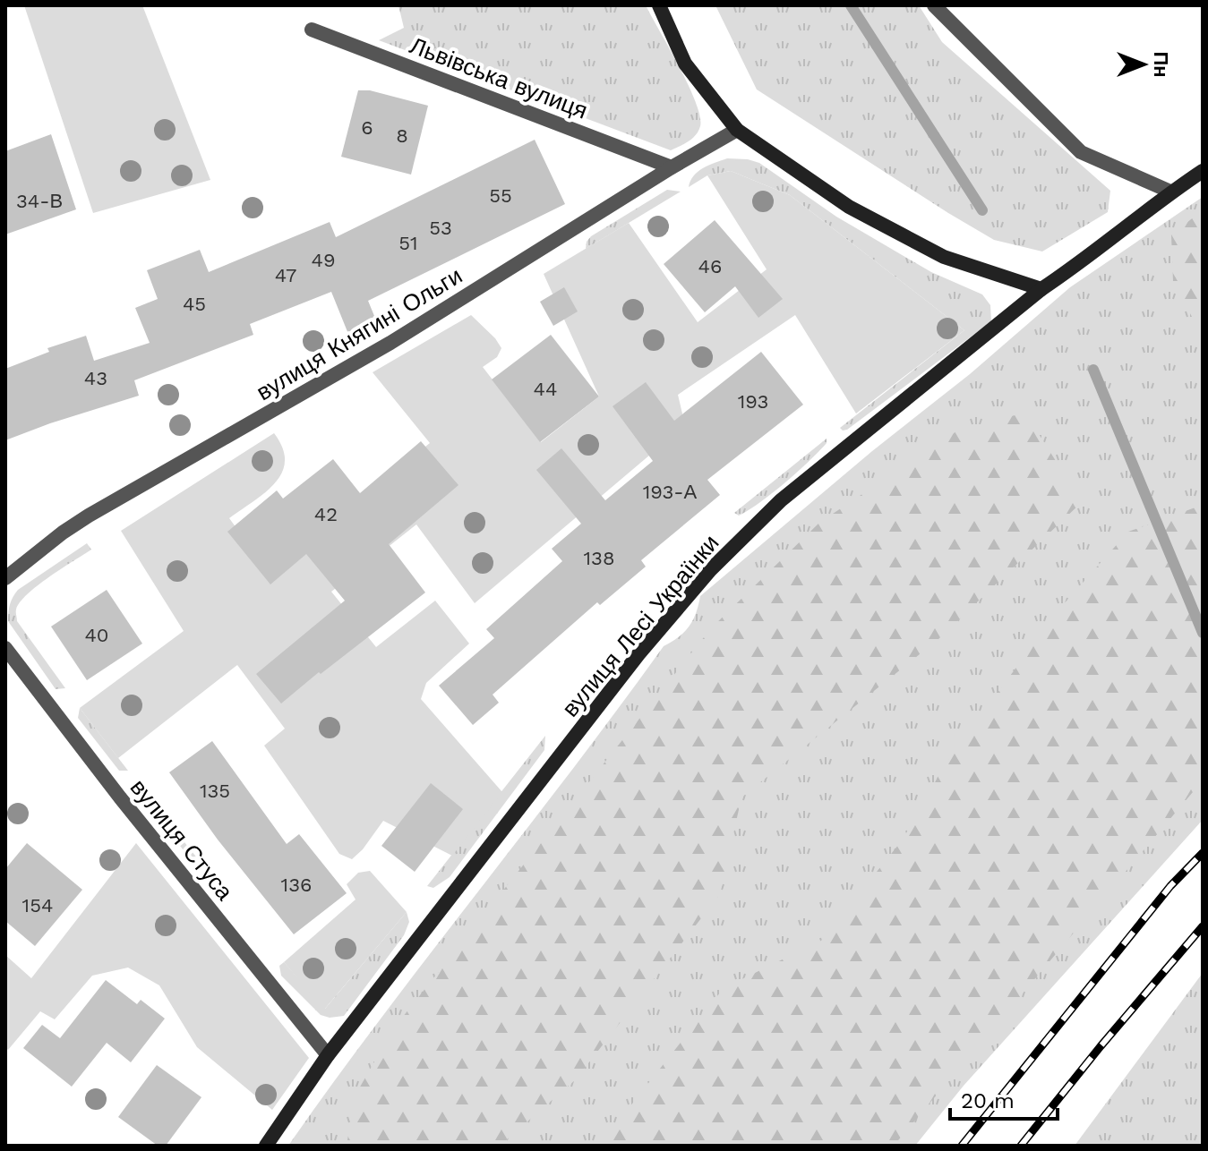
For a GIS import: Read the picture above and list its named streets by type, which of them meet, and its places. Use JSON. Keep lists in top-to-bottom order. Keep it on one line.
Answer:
{"streets":{"street":["Львівська вулиця","вулиця Княгині Ольги","вулиця Лесі Українки","вулиця Стуса"]},"crossings":[["Львівська вулиця","вулиця Княгині Ольги"],["вулиця Лесі Українки","вулиця Стуса"]],"house_numbers":["6","8","55","34-В","53","51","49","46","47","45","43","44","193","193-А","42","138","40","135","136","154"],"scale_bar":"20 m","north":"right"}
